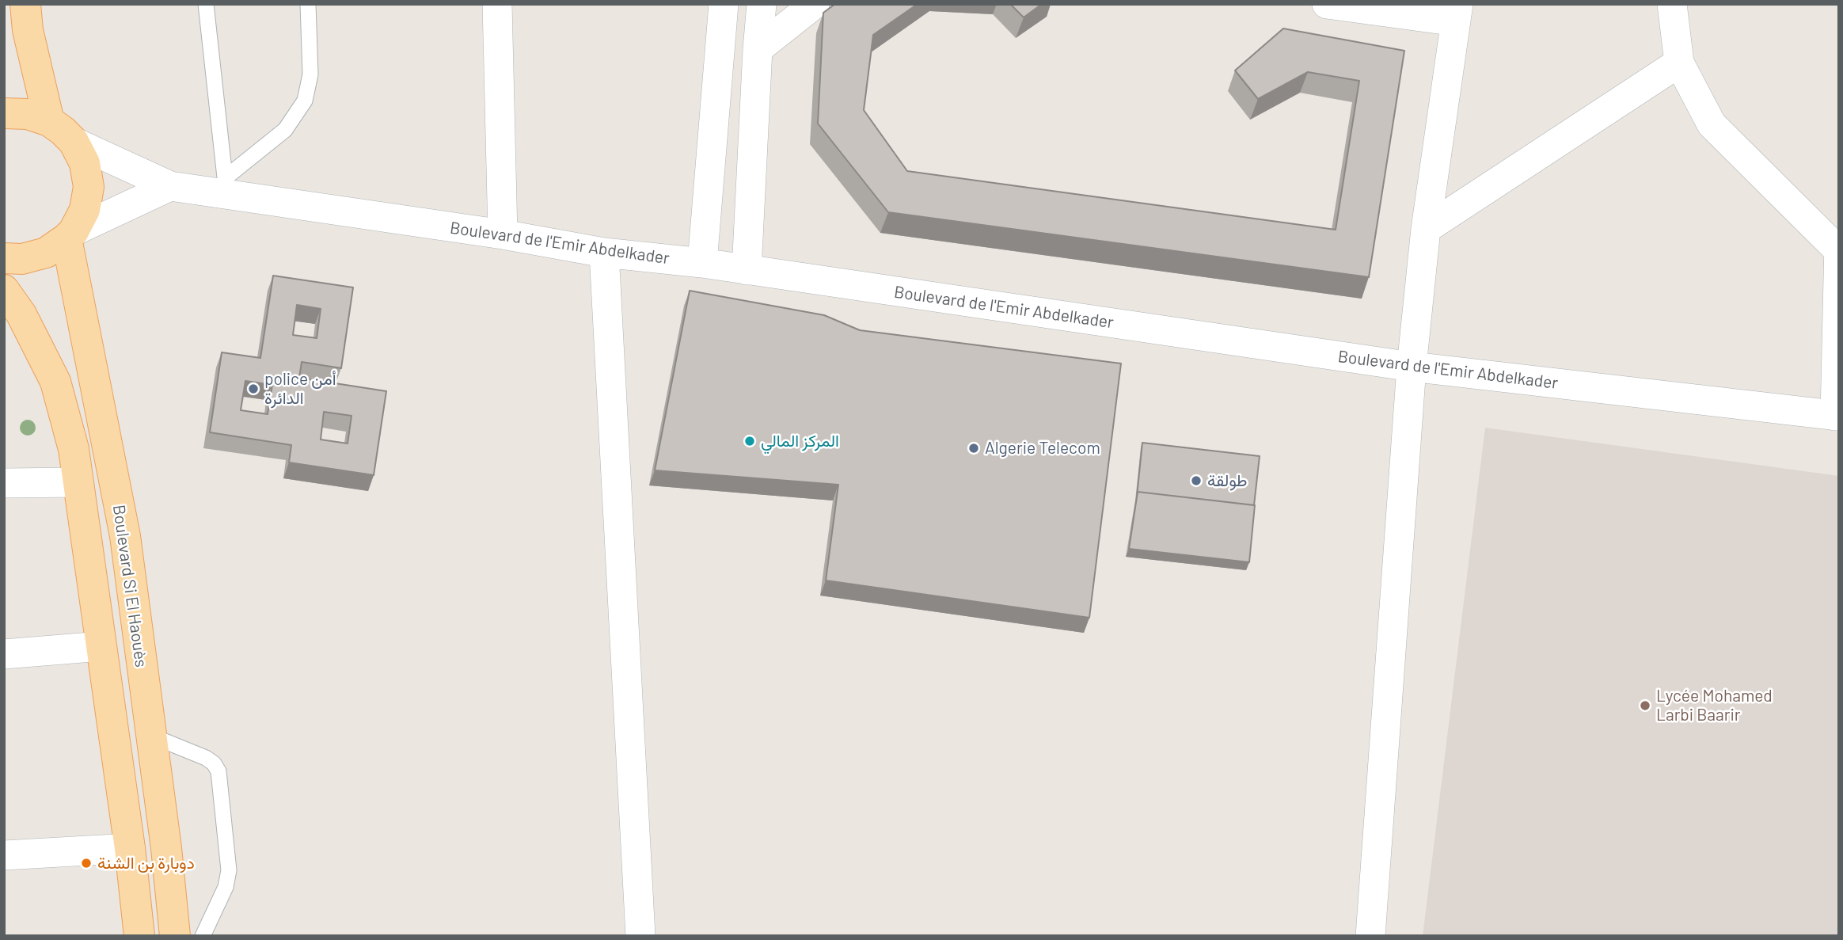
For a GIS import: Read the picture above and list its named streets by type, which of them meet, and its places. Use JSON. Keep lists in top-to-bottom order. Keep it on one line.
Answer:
{"streets":{"main road":["Boulevard Si El Haouès"],"street":["Boulevard de l'Emir Abdelkader"]},"places":["police أمن الدائرة","المركز المالي","Algerie Telecom","طولقة","Lycée Mohamed Larbi Baarir","دوبارة بن الشنة"]}
